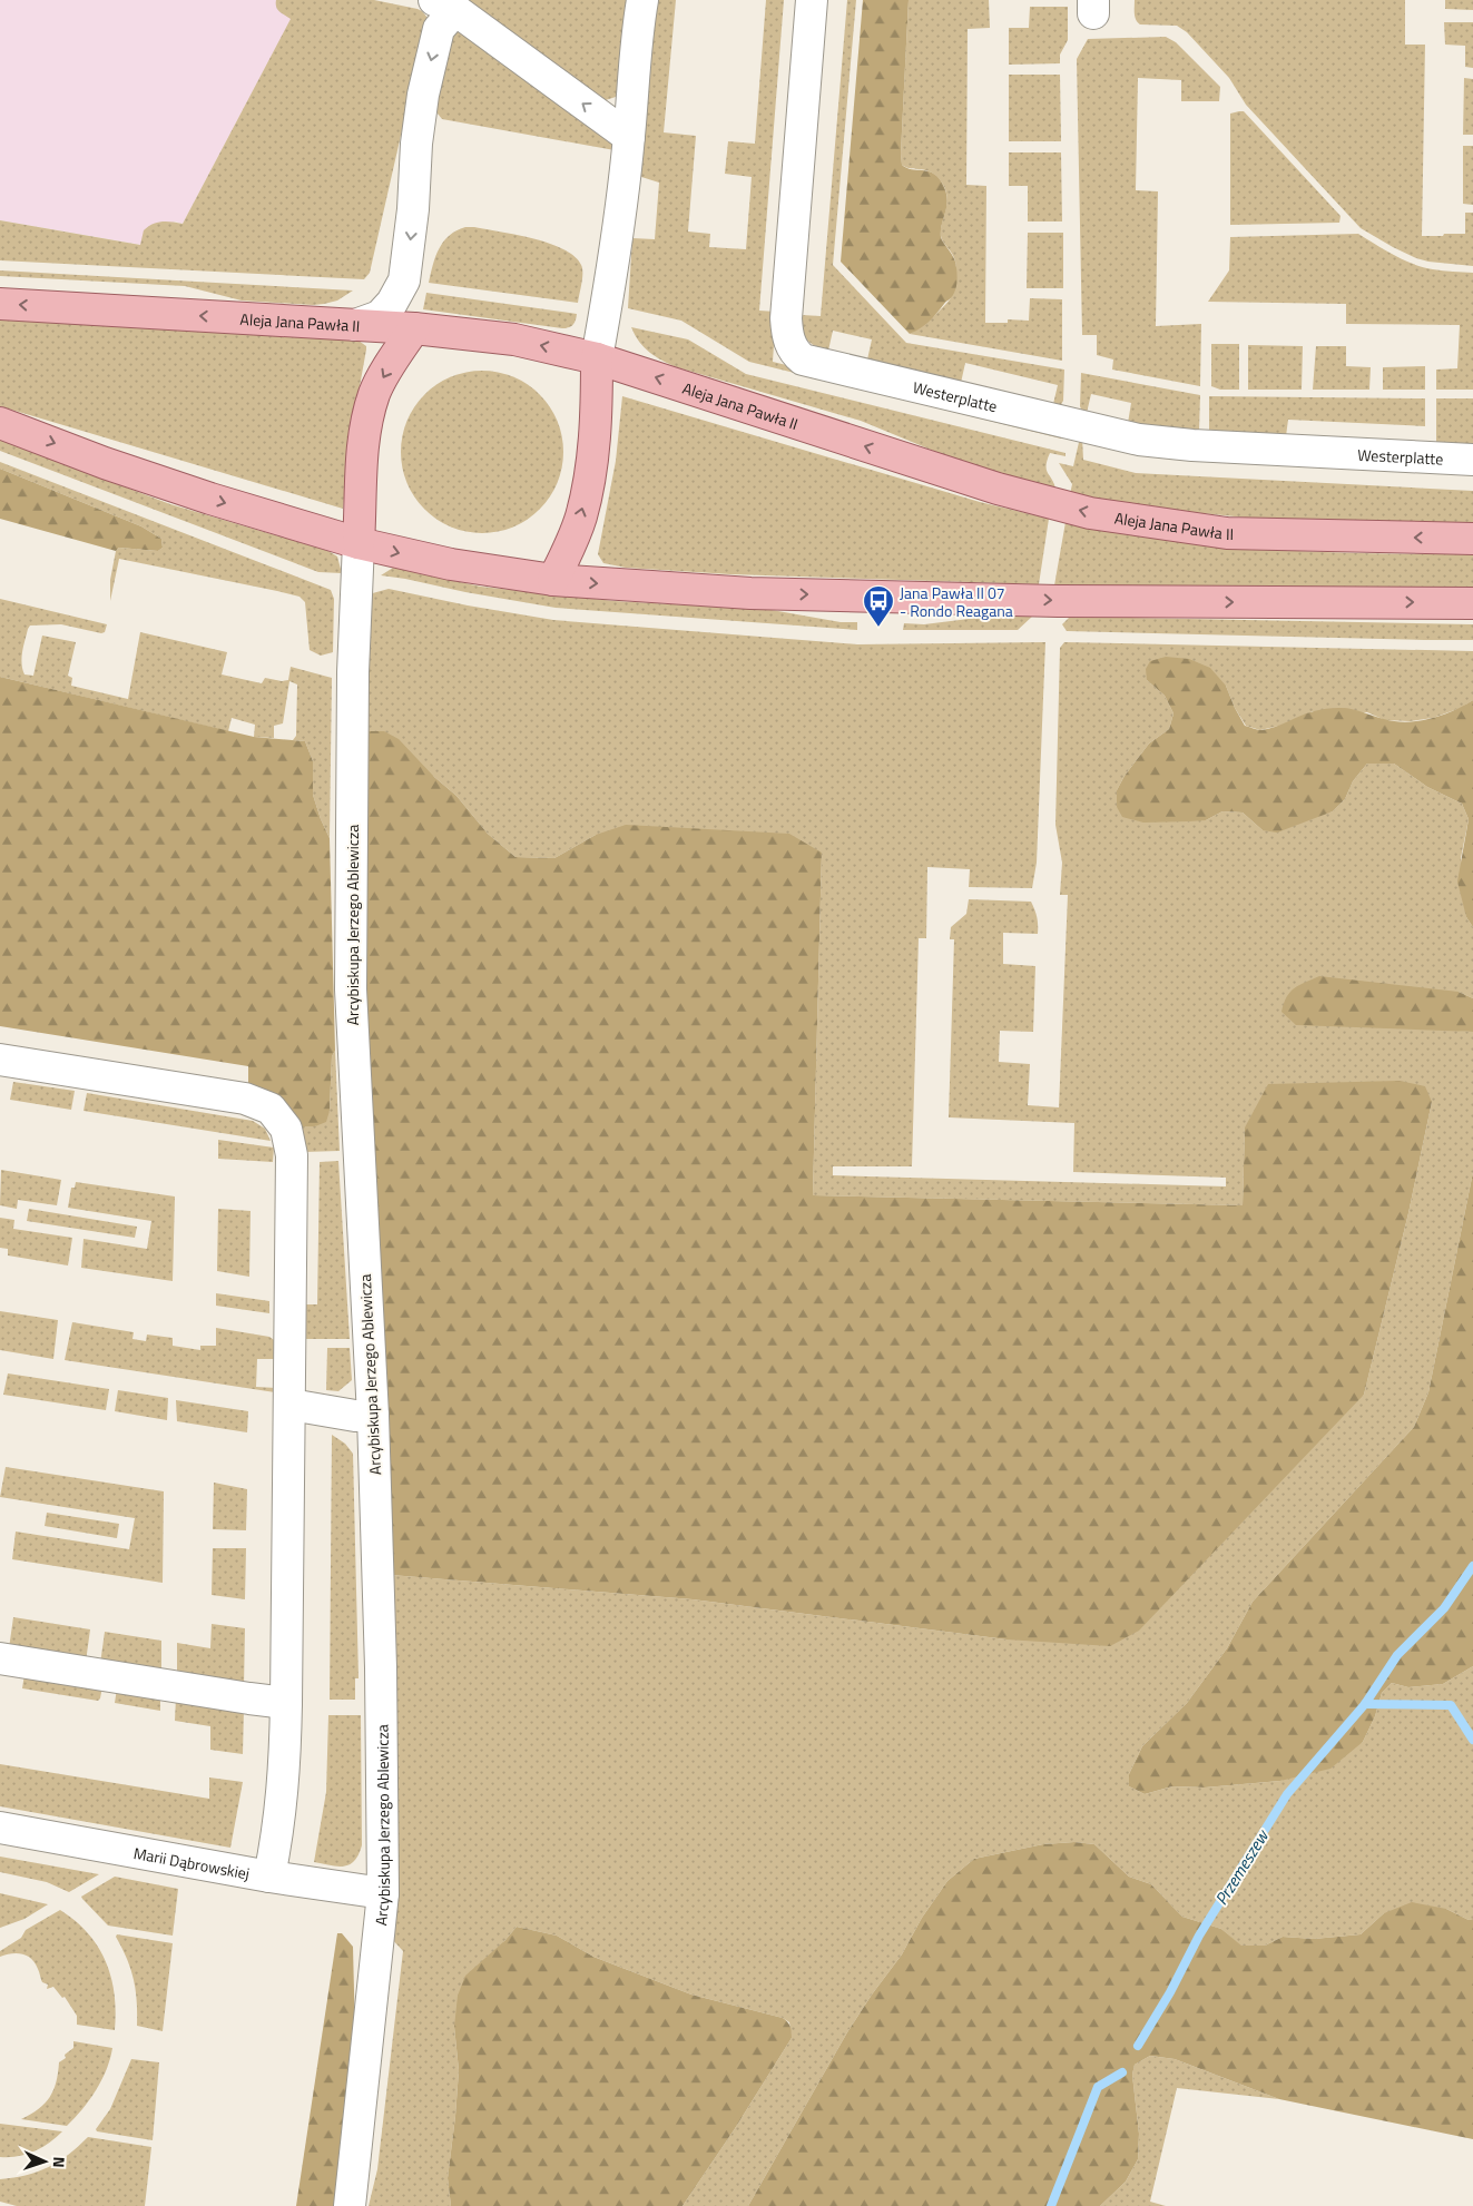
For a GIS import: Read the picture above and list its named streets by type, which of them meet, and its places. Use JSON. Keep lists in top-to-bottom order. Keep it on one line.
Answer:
{"streets":{"main road":["Aleja Jana Pawła II"],"street":["Westerplatte","Arcybiskupa Jerzego Ablewicza","Marii Dąbrowskiej"]},"crossings":[["Arcybiskupa Jerzego Ablewicza","Marii Dąbrowskiej"]],"water":["Przemeszew"],"places":{"bus stop":["Jana Pawła II 07 - Rondo Reagana"]},"north":"right"}
